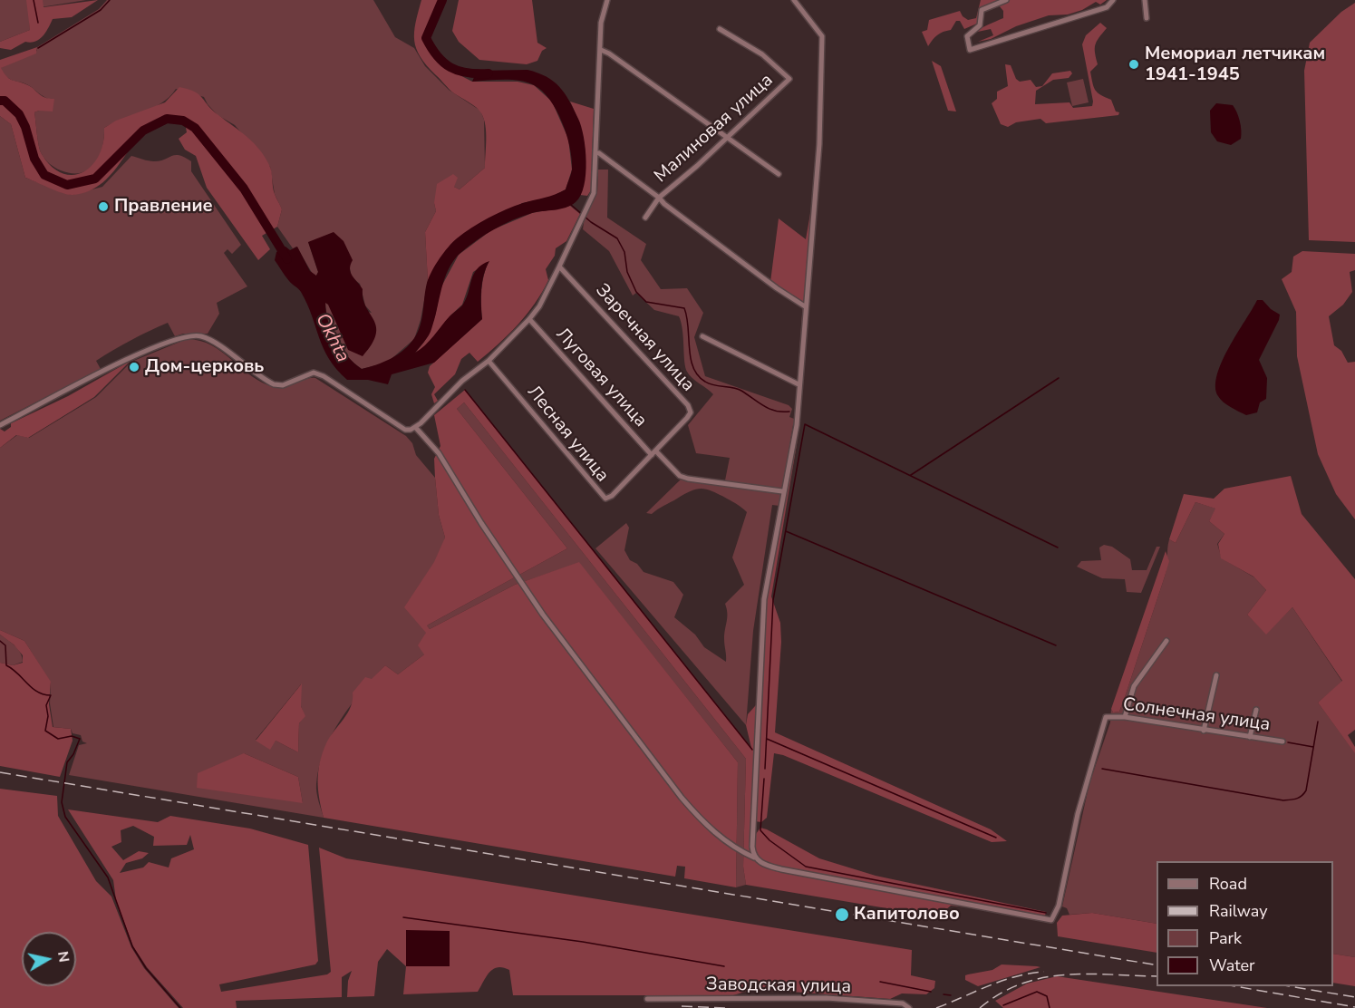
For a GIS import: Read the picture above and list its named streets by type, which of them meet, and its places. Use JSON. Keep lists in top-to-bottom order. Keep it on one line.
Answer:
{"streets":{"street":["Малиновая улица","Заречная улица","Луговая улица","Лесная улица","Солнечная улица","Заводская улица"]},"crossings":[["Заречная улица","Луговая улица"],["Заречная улица","Лесная улица"],["Луговая улица","Лесная улица"]],"water":["Okhta"],"places":["Мемориал летчикам 1941-1945","Правление","Дом-церковь","Капитолово"],"legend":["Road","Railway","Park","Water"],"north":"right"}
